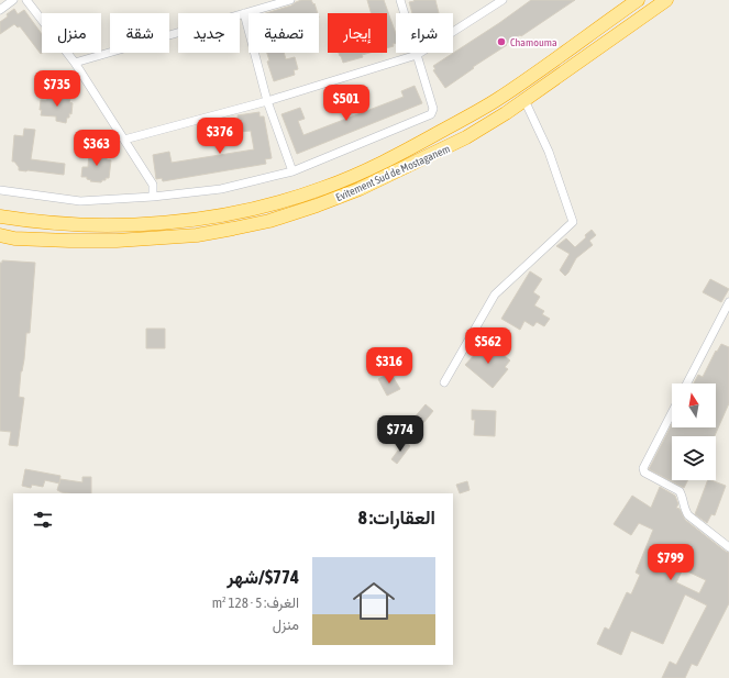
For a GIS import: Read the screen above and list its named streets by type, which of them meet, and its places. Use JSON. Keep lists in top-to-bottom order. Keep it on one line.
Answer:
{"streets":{"highway":["Evitement Sud de Mostaganem"]},"places":["Chamouma"],"north":"top","page":{"chip":["شراء","إيجار","تصفية","جديد","شقة","منزل"],"price":["$735","$501","$376","$363","$562","$316","$774","$799"],"heading":"العقارات: 8","list":[{"name":"$774/شهر","note":"الغرف: 5 · 128 m² · منزل"}]}}
